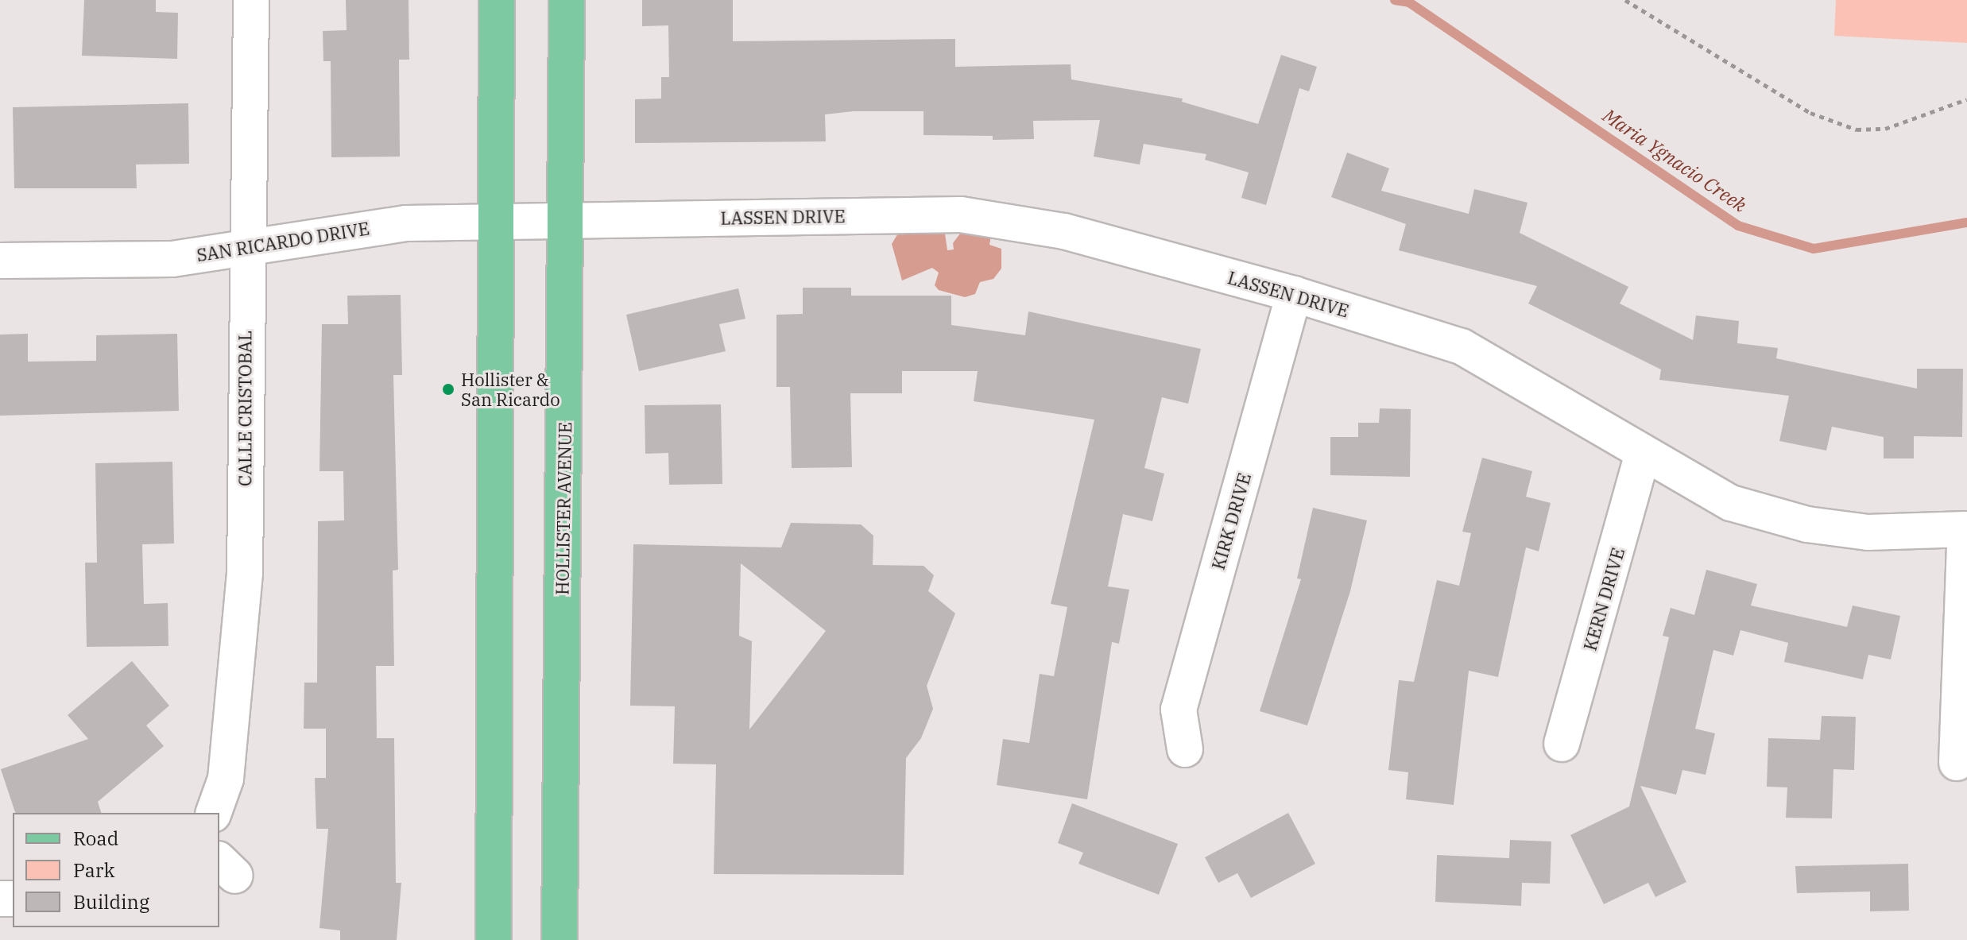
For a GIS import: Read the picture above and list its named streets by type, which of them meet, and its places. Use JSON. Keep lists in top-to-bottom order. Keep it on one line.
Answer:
{"streets":{"main road":["HOLLISTER AVENUE"],"street":["LASSEN DRIVE","SAN RICARDO DRIVE","CALLE CRISTOBAL","KIRK DRIVE","KERN DRIVE"]},"crossings":[["LASSEN DRIVE","SAN RICARDO DRIVE"],["LASSEN DRIVE","HOLLISTER AVENUE"],["LASSEN DRIVE","KIRK DRIVE"],["LASSEN DRIVE","KERN DRIVE"],["SAN RICARDO DRIVE","CALLE CRISTOBAL"],["SAN RICARDO DRIVE","HOLLISTER AVENUE"]],"water":["Maria Ygnacio Creek"],"places":["Hollister & San Ricardo"],"legend":["Road","Park","Building"]}
